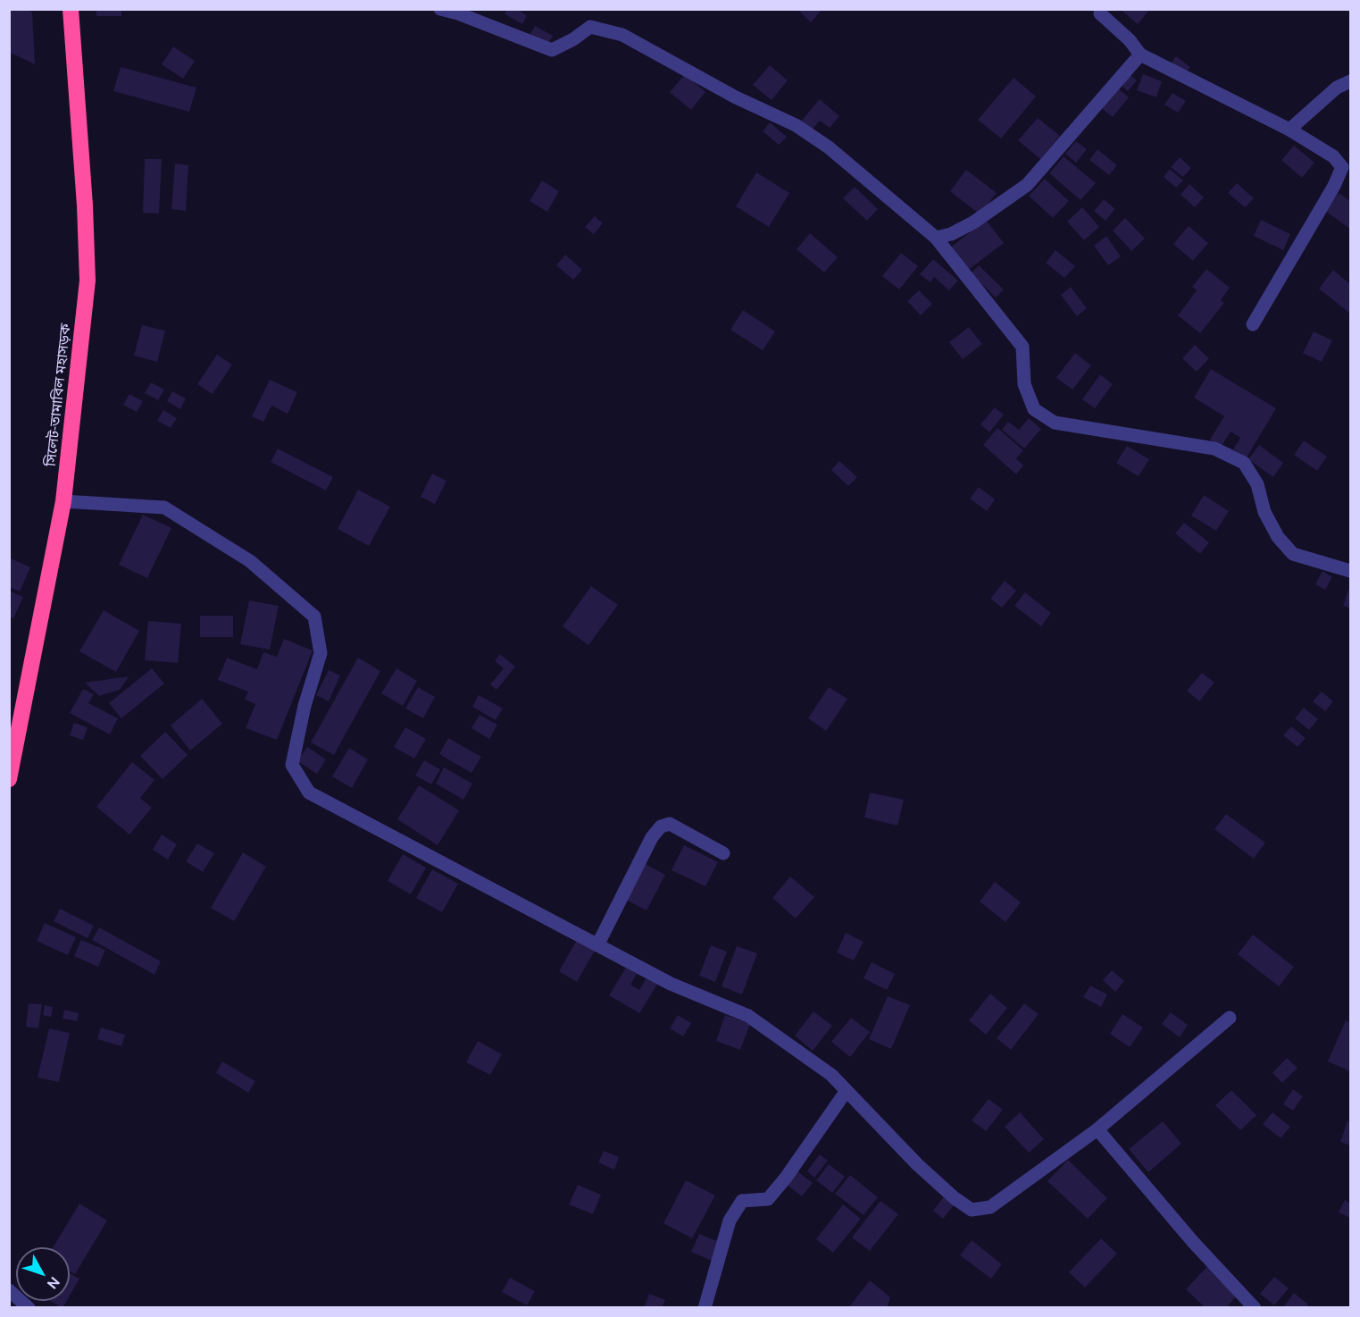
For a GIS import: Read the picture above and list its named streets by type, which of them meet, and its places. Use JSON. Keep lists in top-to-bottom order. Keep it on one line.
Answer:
{"streets":{"highway":["সিলেট-তামাবিল মহাসড়ক"]},"north":"bottom right"}
